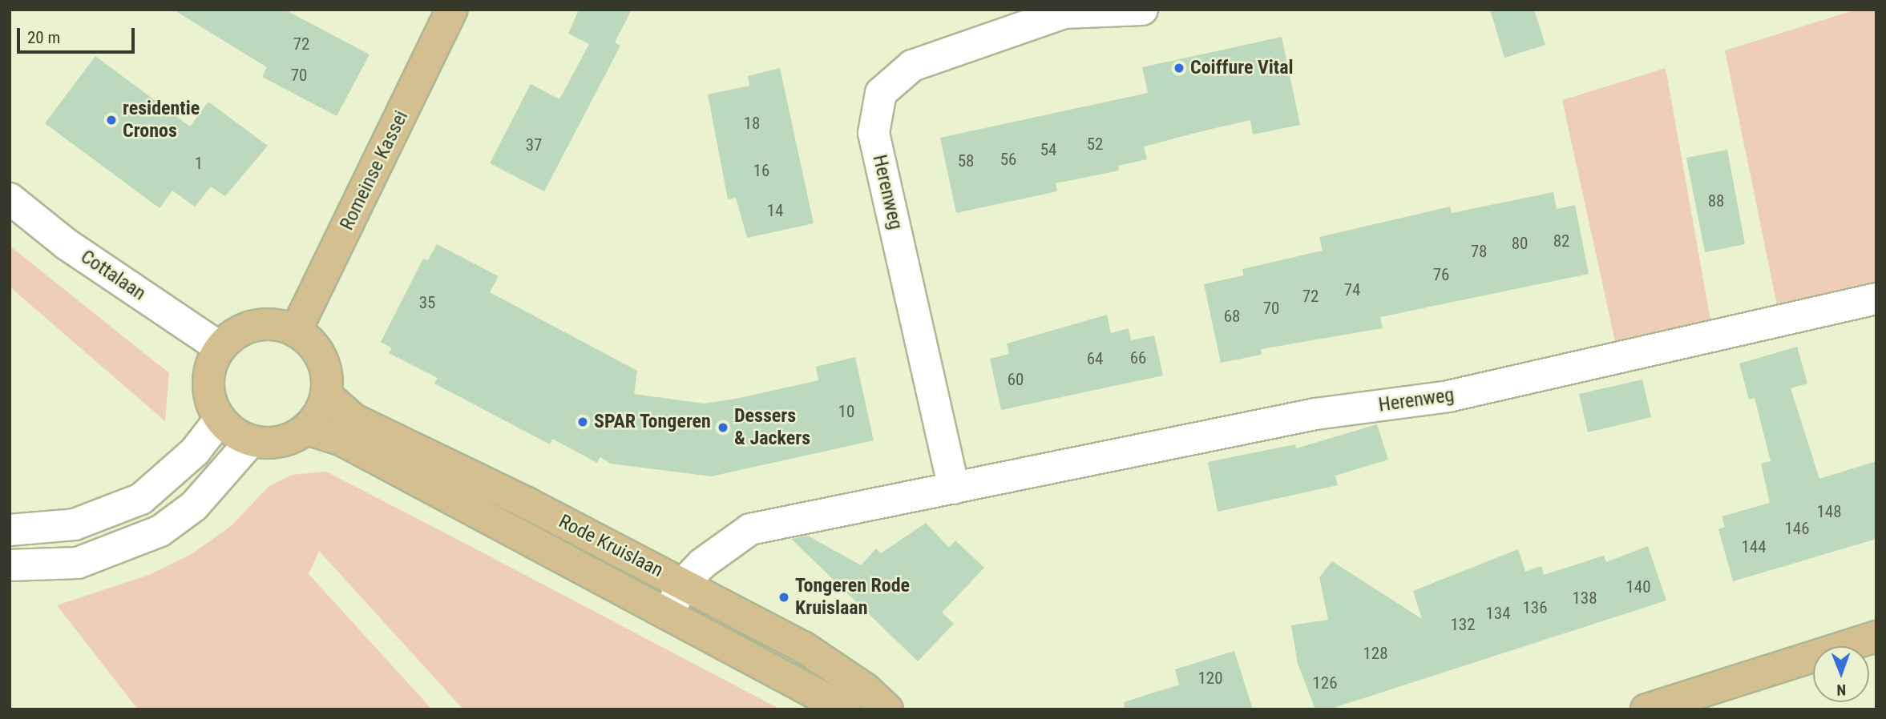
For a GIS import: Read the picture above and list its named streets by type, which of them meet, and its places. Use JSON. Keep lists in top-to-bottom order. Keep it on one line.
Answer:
{"streets":{"main road":["Romeinse Kassei","Rode Kruislaan"],"street":["Herenweg","Cottalaan"]},"crossings":[["Romeinse Kassei","Cottalaan"],["Romeinse Kassei","Rode Kruislaan"],["Herenweg","Rode Kruislaan"],["Cottalaan","Rode Kruislaan"]],"places":["Coiffure Vital","residentie Cronos","SPAR Tongeren","Dessers & Jackers","Tongeren Rode Kruislaan"],"house_numbers":["72","70","18","52","37","54","56","58","1","16","88","14","82","80","78","76","74","72","35","70","68","66","64","60","10","148","146","144","140","138","136","134","132","128","120","126"],"scale_bar":"20 m","north":"bottom"}
